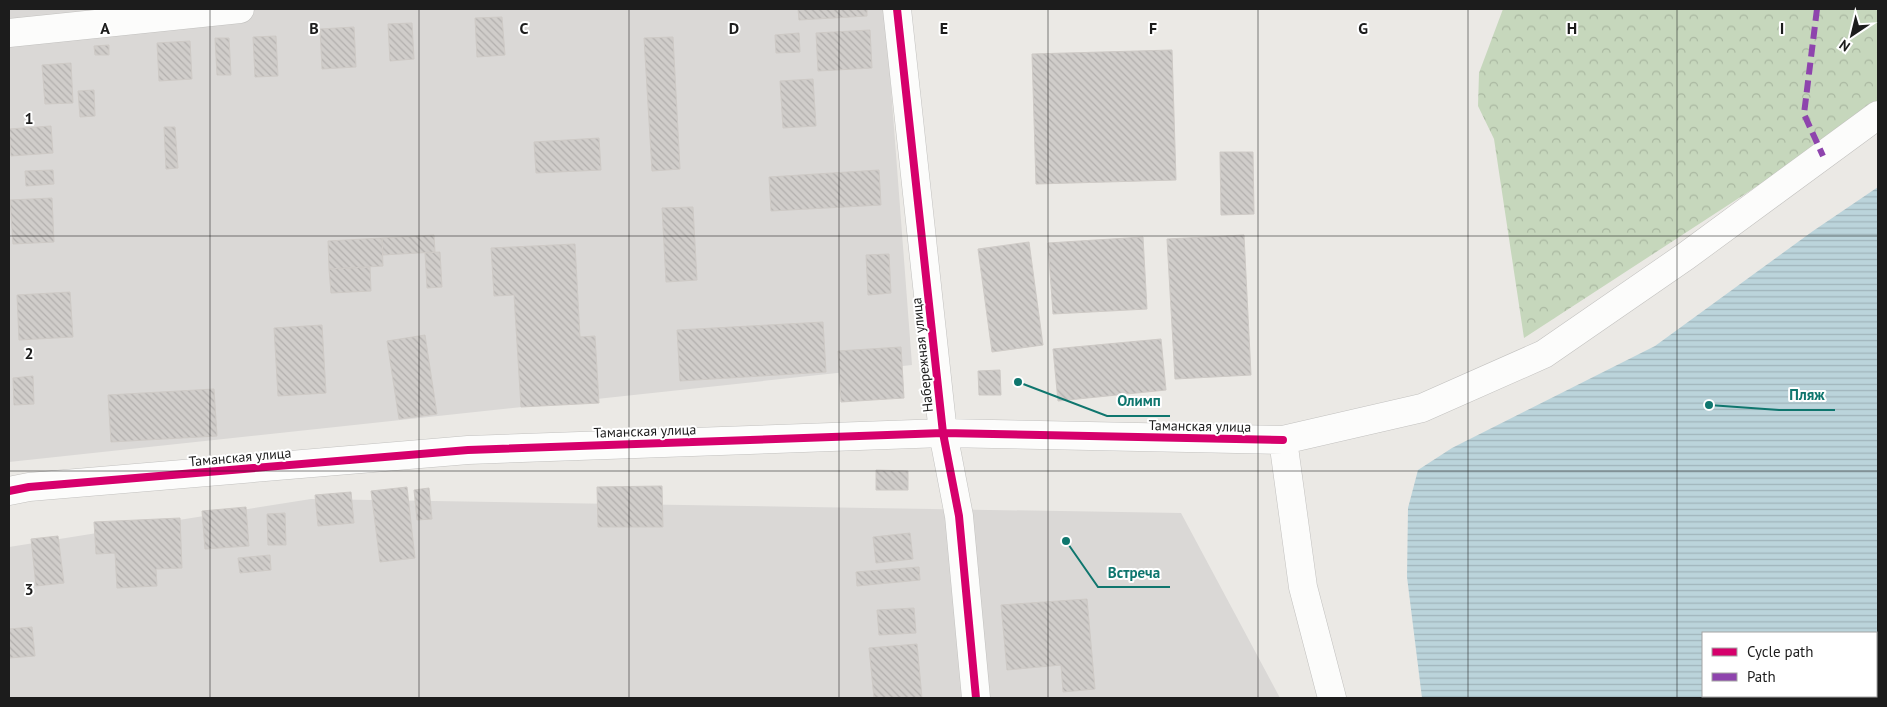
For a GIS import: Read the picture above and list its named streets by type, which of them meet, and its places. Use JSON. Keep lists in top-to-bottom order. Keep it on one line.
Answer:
{"streets":{"street":["Набережная улица","Таманская улица"]},"crossings":[["Набережная улица","Таманская улица"]],"places":["Олимп","Пляж","Встреча"],"legend":["Cycle path","Path"],"north":"bottom left","grid":{"columns":["A","B","C","D","E","F","G","H","I"],"rows":["1","2","3"]}}
